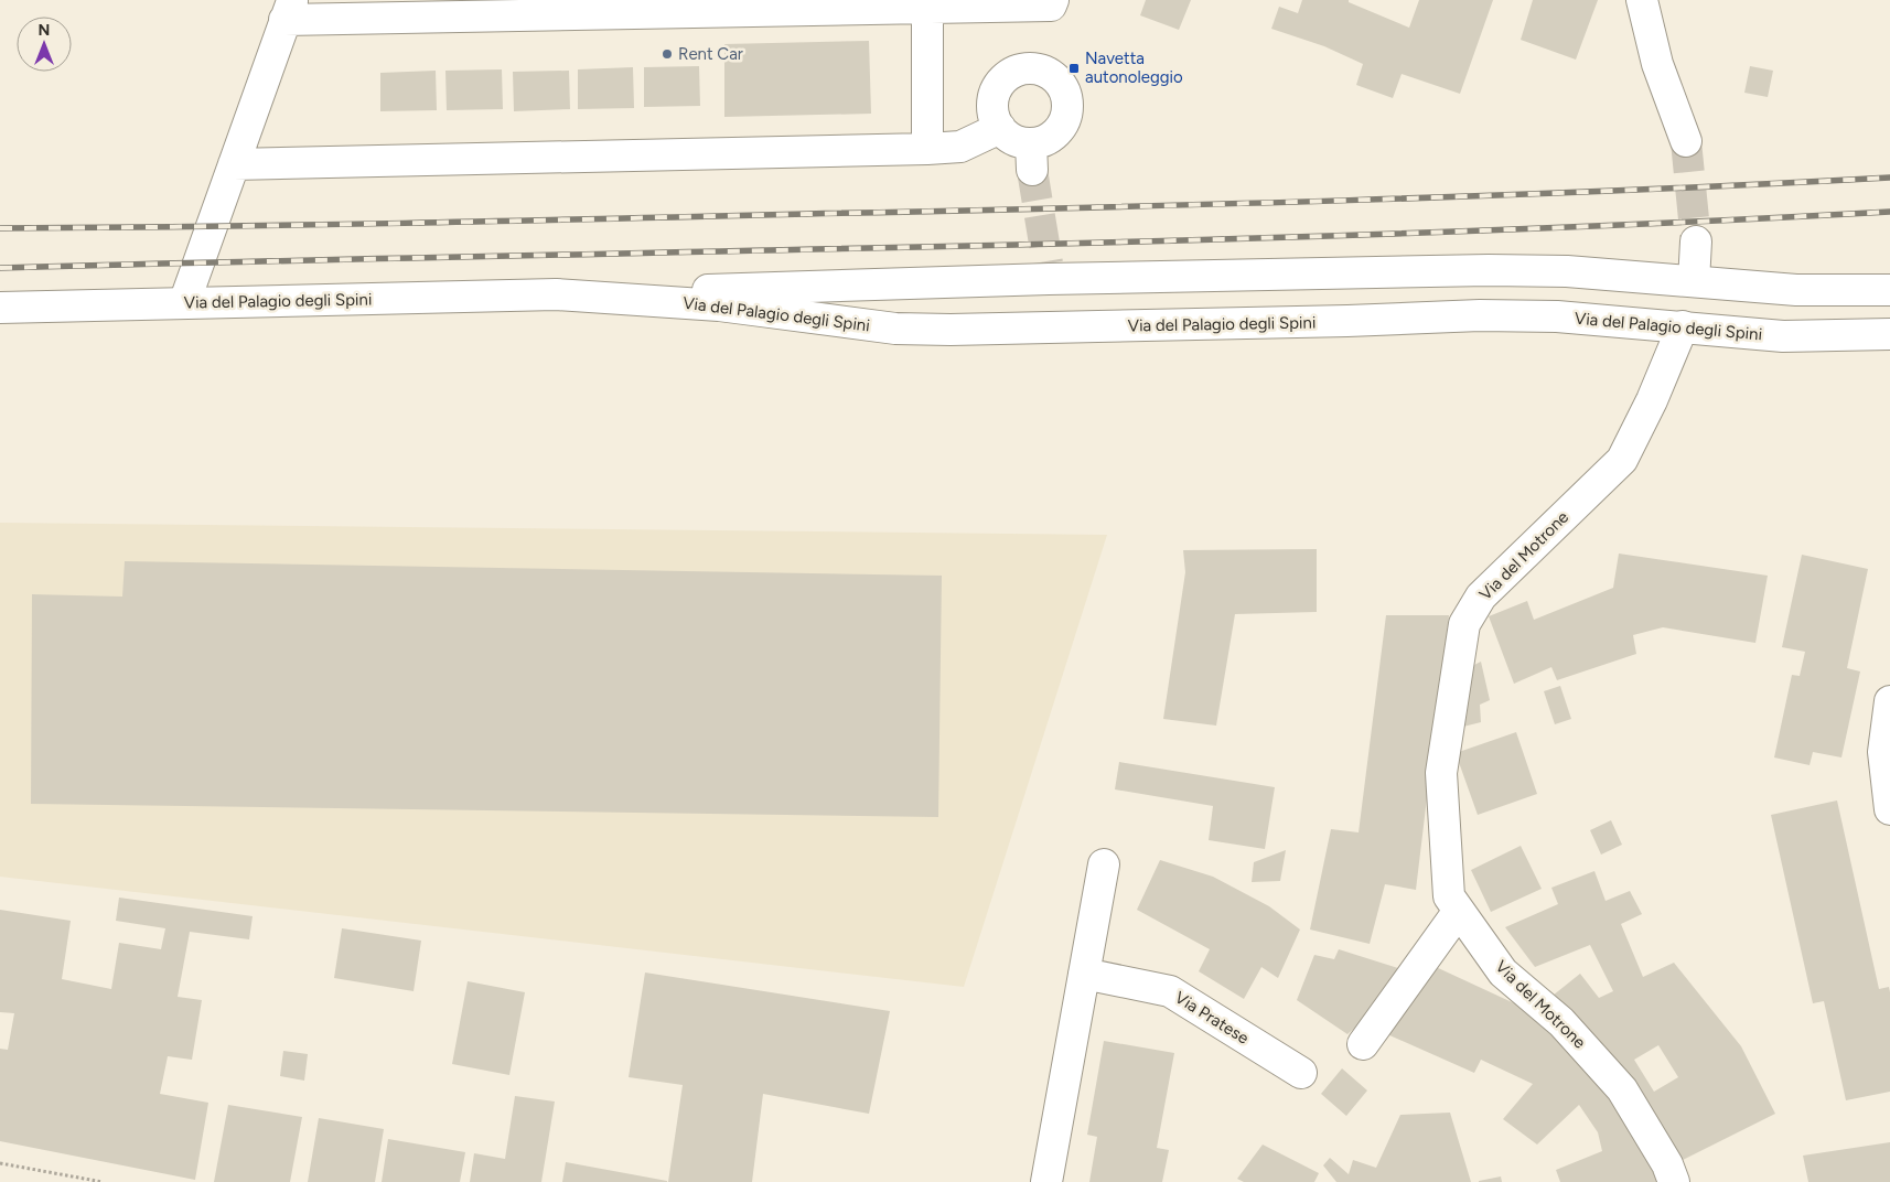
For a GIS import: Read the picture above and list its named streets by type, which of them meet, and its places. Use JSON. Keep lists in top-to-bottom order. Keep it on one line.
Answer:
{"streets":{"main road":["Via del Palagio degli Spini","Via del Motrone","Via Pratese"]},"crossings":[["Via del Palagio degli Spini","Via del Motrone"]],"places":{"other":["Rent Car"],"transit":["Navetta autonoleggio"]},"north":"top"}
